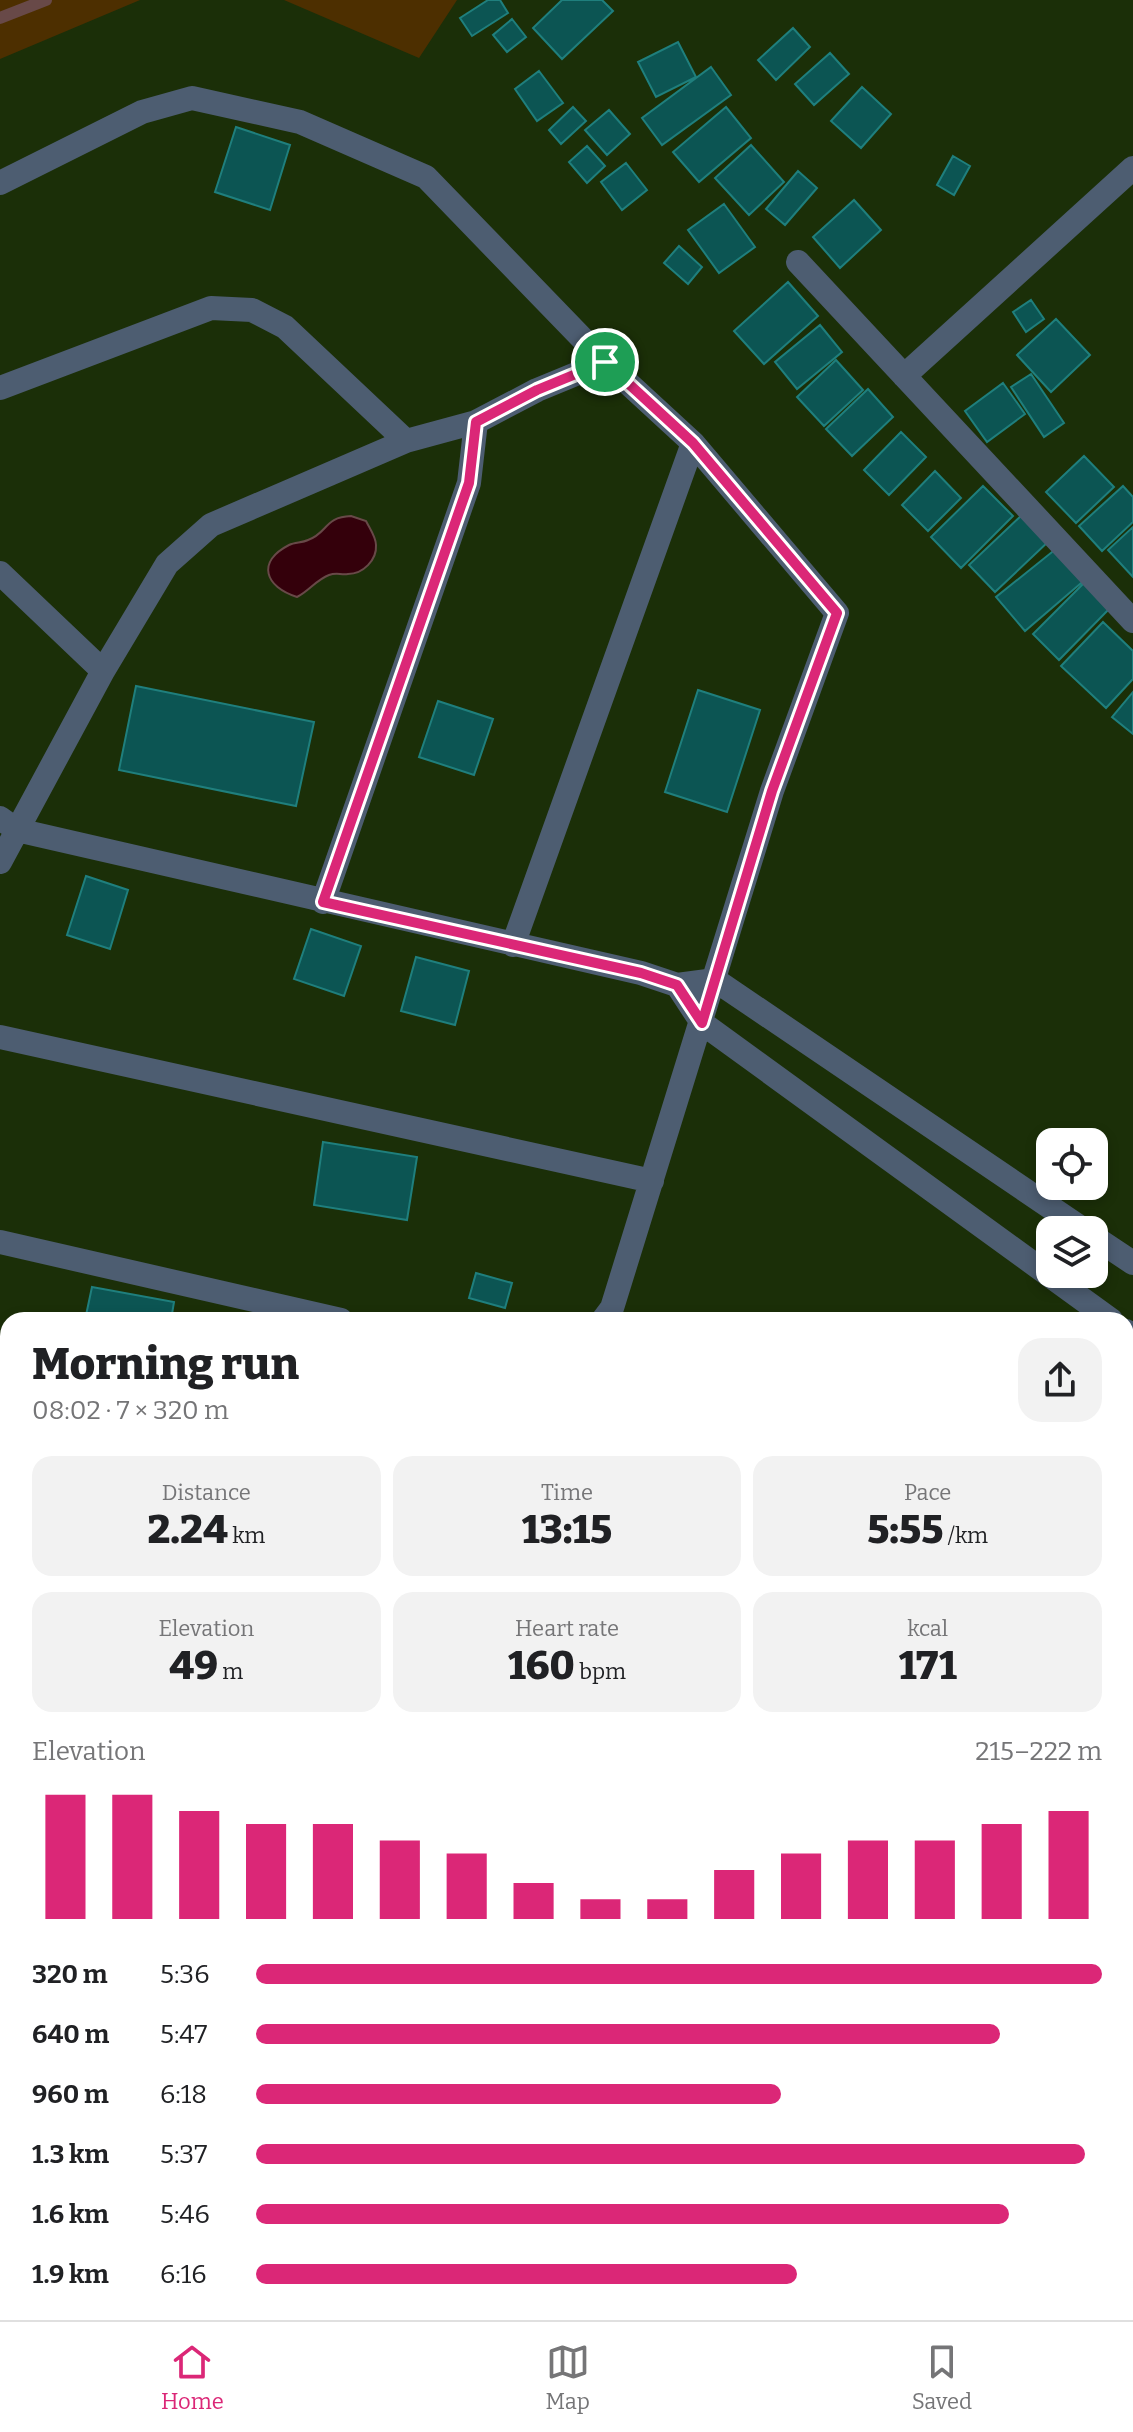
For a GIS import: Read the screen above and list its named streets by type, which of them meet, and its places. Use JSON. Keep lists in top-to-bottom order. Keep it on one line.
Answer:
{"page":{"heading":["Morning run","08:02 · 7 × 320 m"],"stats":[["Distance","2.24 km"],["Time","13:15"],["Pace","5:55 /km"],["Elevation","49 m"],["Heart rate","160 bpm"],["kcal","171"]],"chart":["Elevation","215–222 m"],"list":[{"name":"320 m","note":"5:36"},{"name":"640 m","note":"5:47"},{"name":"960 m","note":"6:18"},{"name":"1.3 km","note":"5:37"},{"name":"1.6 km","note":"5:46"},{"name":"1.9 km","note":"6:16"}],"tabs":["Home","Map","Saved"]}}
